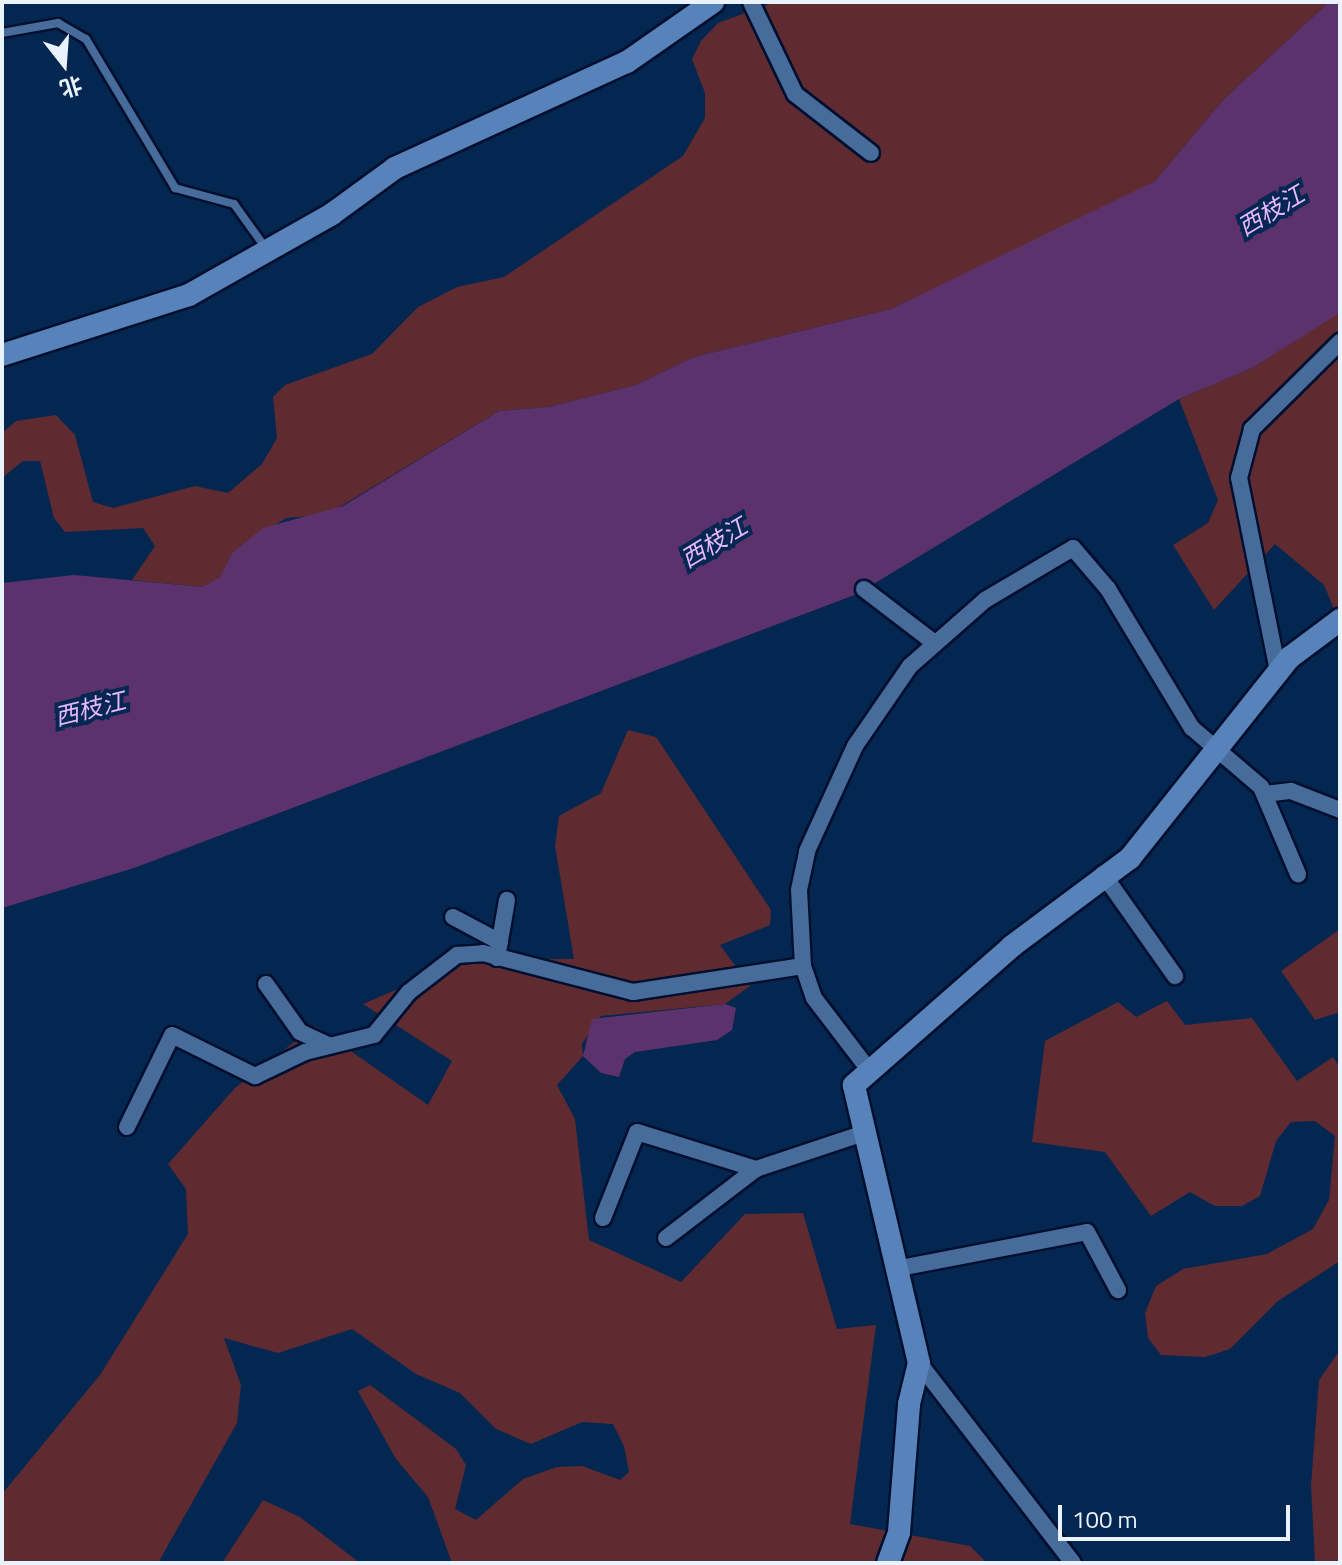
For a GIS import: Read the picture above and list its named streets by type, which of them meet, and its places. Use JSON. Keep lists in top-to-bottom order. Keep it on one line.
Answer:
{"water":["西枝江"],"scale_bar":"100 m","north":"bottom"}
